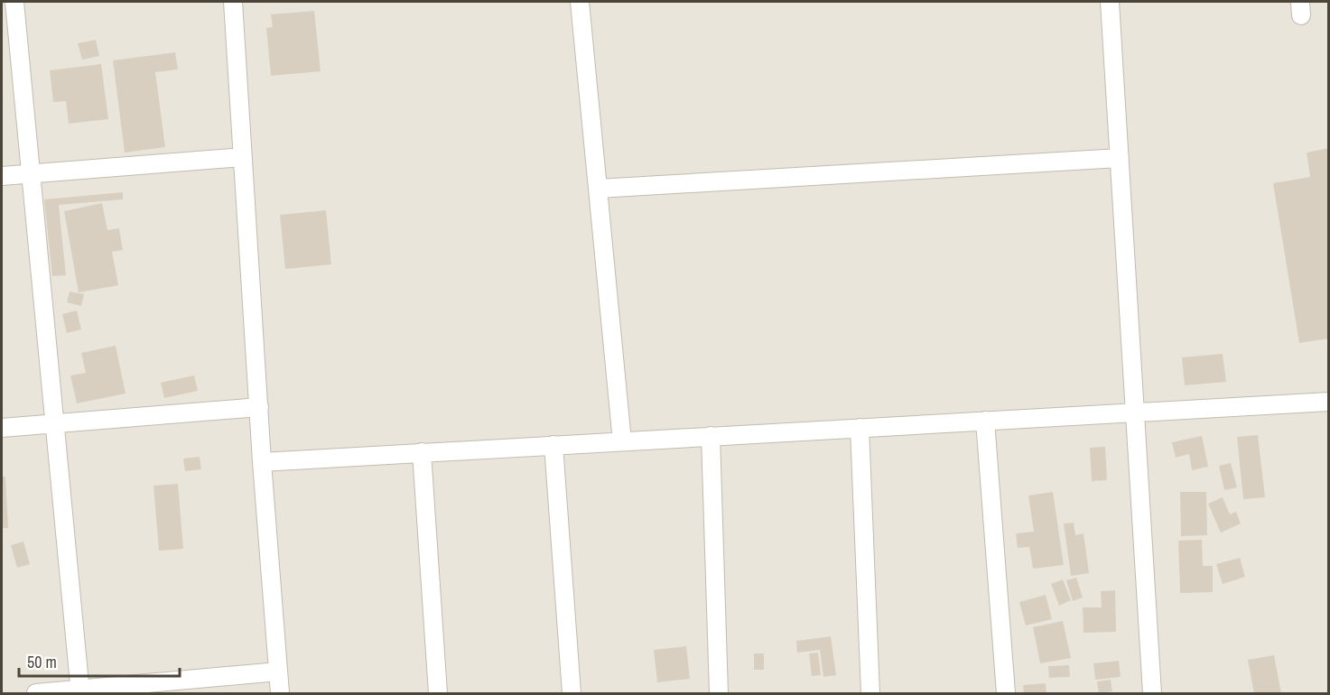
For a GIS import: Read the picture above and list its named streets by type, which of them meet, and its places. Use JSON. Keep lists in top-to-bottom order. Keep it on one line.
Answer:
{"scale_bar":"50 m"}
